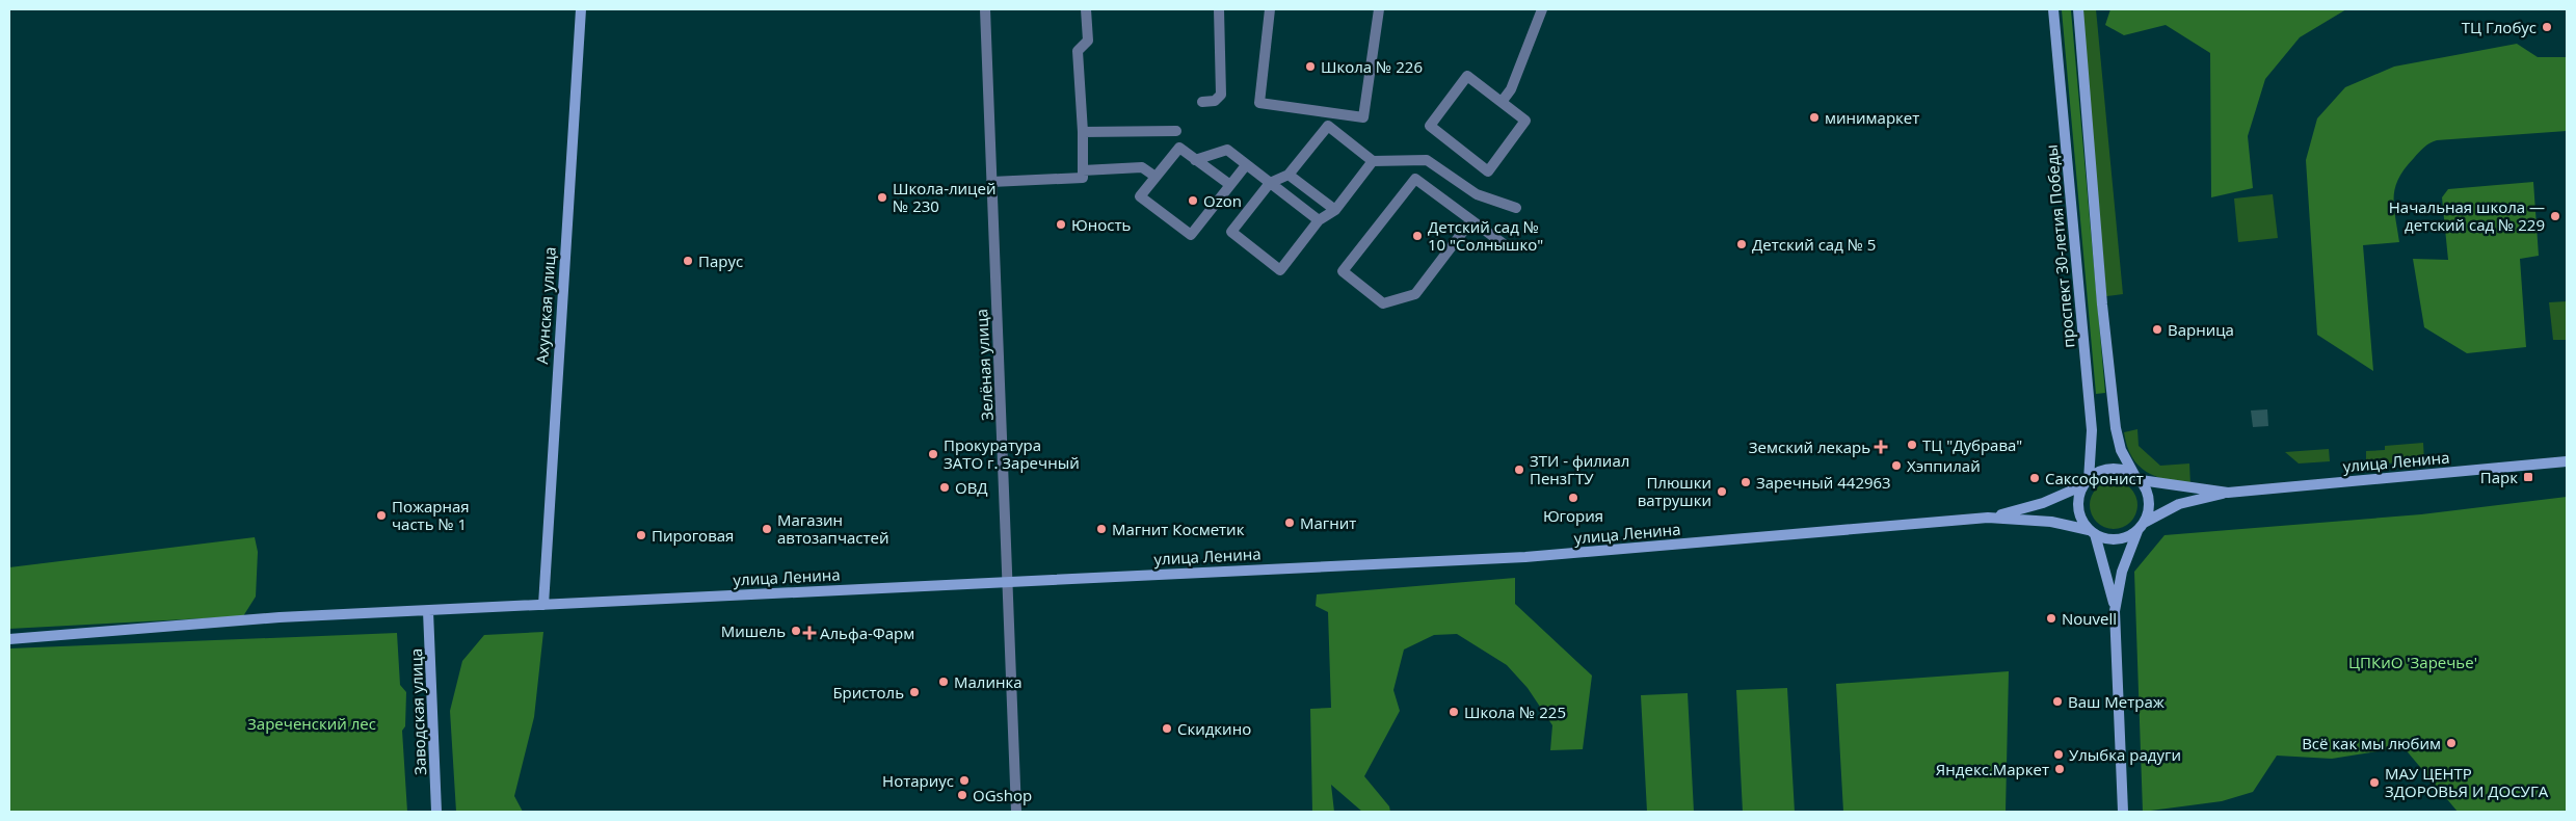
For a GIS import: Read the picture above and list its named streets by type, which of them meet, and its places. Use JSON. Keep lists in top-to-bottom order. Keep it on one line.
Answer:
{"streets":{"main road":["проспект 30-летия Победы","Ахунская улица","улица Ленина","Заводская улица"],"street":["Зелёная улица"]},"crossings":[["проспект 30-летия Победы","улица Ленина"],["Ахунская улица","улица Ленина"],["Зелёная улица","улица Ленина"],["улица Ленина","Заводская улица"]],"parks":["ЦПКиО 'Заречье'","Зареченский лес"],"places":{"other":["ТЦ Глобус","Школа № 226","минимаркет","Школа-лицей № 230","Ozon","Начальная школа — детский сад № 229","Юность","Детский сад № 10 \"Солнышко\"","Детский сад № 5","Парус","Варница","ТЦ \"Дубрава\"","Прокуратура ЗАТО г. Заречный","Хэппилай","ЗТИ - филиал ПензГТУ","Саксофонист","Заречный 442963","ОВД","Плюшки ватрушки","Югория","Пожарная часть № 1","Магнит","Магазин автозапчастей","Магнит Косметик","Пироговая","Nouvell","Мишель","Малинка","Бристоль","Ваш Метраж","Школа № 225","Скидкино","Всё как мы любим","Улыбка радуги","Яндекс.Маркет","Нотариус","МАУ ЦЕНТР ЗДОРОВЬЯ И ДОСУГА","OGshop"],"health":["Земский лекарь","Альфа-Фарм"],"transit":["Парк"]}}
